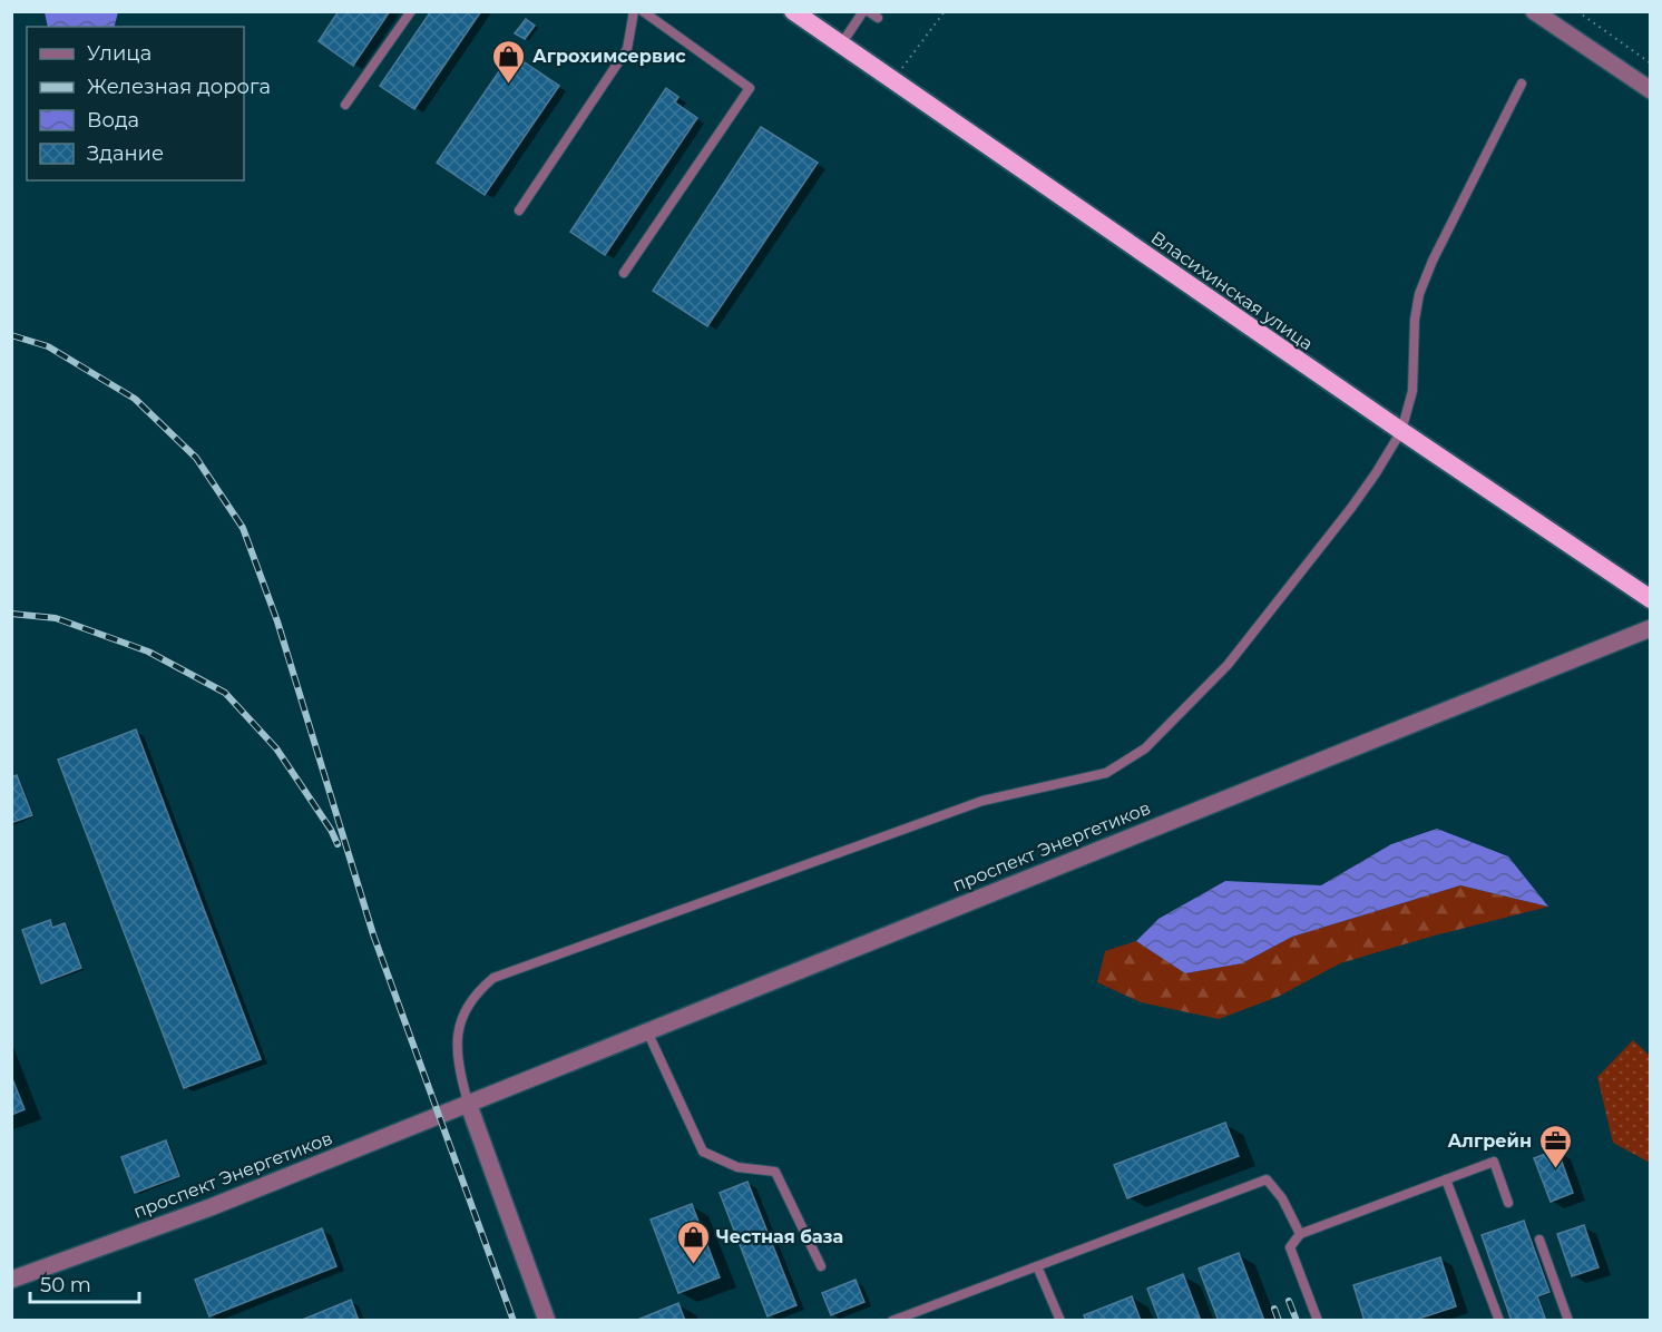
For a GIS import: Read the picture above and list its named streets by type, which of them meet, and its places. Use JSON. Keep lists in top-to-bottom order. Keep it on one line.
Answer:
{"streets":{"highway":["Власихинская улица"],"street":["проспект Энергетиков"]},"places":{"shop":["Агрохимсервис","Честная база"],"office":["Алгрейн"]},"legend":["Улица","Железная дорога","Вода","Здание"],"scale_bar":"50 m"}
